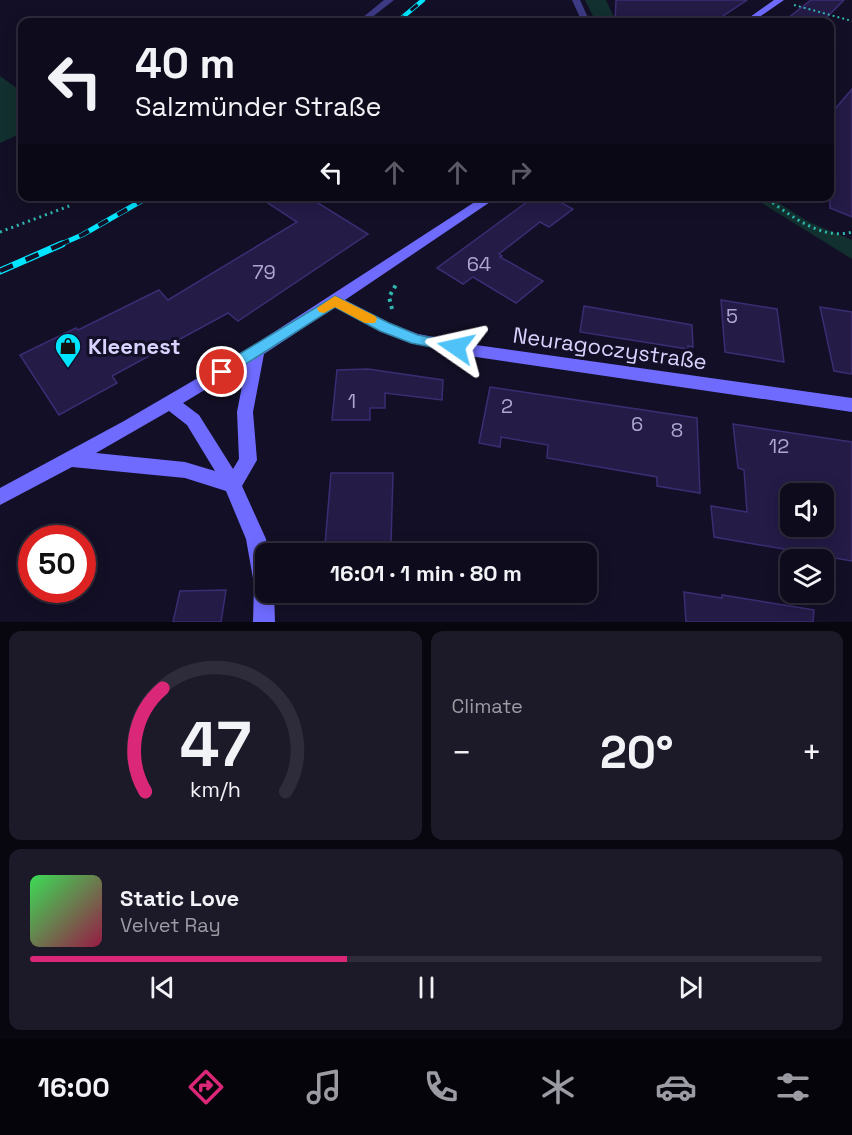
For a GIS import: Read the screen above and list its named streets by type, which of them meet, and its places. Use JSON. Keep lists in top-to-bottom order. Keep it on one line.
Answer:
{"streets":{"main road":["Neuragoczystraße"]},"places":{"shop":["Kleenest"]},"house_numbers":["64","79","5","1","2","6","8","12"],"page":{"turn":["40 m","Salzmünder Straße"],"limit":"50","trip":"16:01 · 1 min · 80 m","tile":"Climate","heat":["−","20°","+"],"song":["Static Love","Velvet Ray"],"tabs":"16:00","gauge":["47","km/h"]}}
